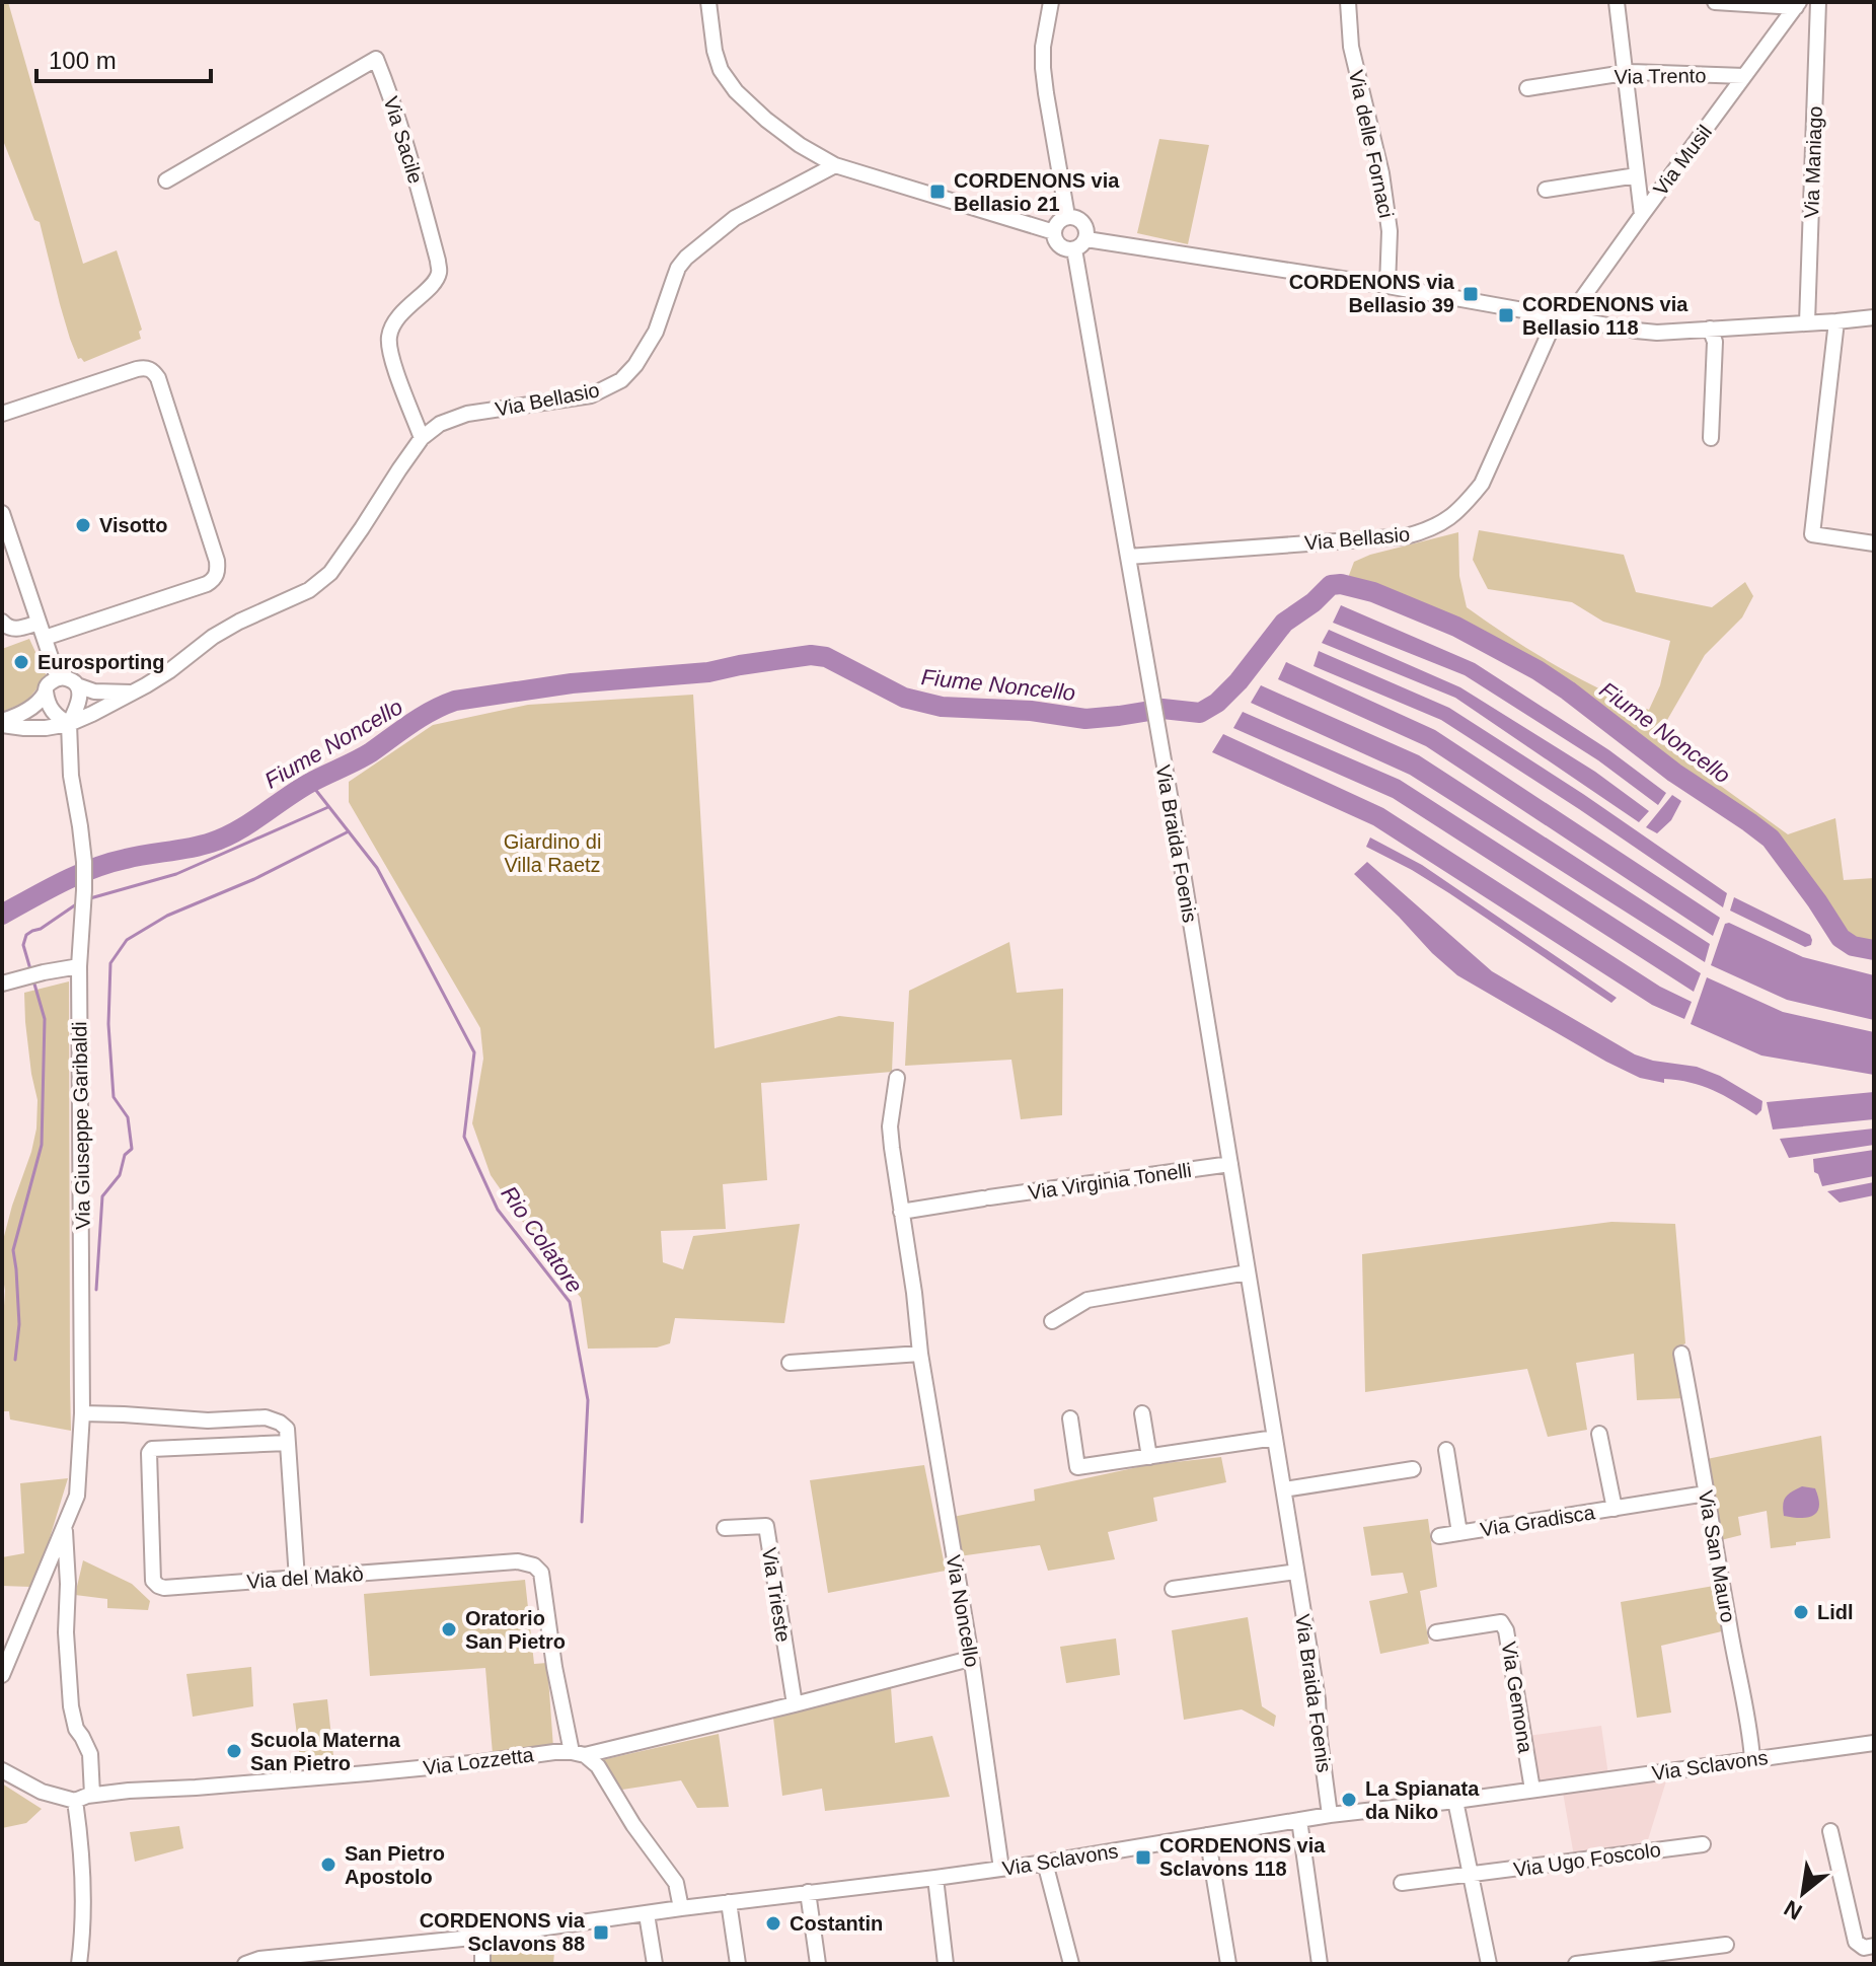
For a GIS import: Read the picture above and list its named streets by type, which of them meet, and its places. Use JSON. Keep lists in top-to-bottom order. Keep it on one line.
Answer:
{"streets":{"street":["Via Trento","Via Sacile","Via delle Fornaci","Via Musil","Via Maniago","Via Bellasio","Via Braida Foenis","Via Giuseppe Garibaldi","Via Virginia Tonelli","Via Gradisca","Via San Mauro","Via del Makò","Via Trieste","Via Noncello","Via Gemona","Via Lozzetta","Via Sclavons","Via Ugo Foscolo"]},"crossings":[["Via Trento","Via Musil"],["Via Sacile","Via Bellasio"],["Via Musil","Via Bellasio"],["Via Bellasio","Via Braida Foenis"],["Via Bellasio","Via Giuseppe Garibaldi"],["Via Braida Foenis","Via Virginia Tonelli"],["Via Braida Foenis","Via Sclavons"],["Via Giuseppe Garibaldi","Via Lozzetta"],["Via Virginia Tonelli","Via Noncello"],["Via Gradisca","Via San Mauro"],["Via San Mauro","Via Sclavons"],["Via del Makò","Via Lozzetta"],["Via Noncello","Via Sclavons"],["Via Gemona","Via Sclavons"]],"water":["Fiume Noncello","Rio Colatore"],"parks":["Giardino di Villa Raetz"],"places":{"transit":["CORDENONS via Bellasio 21","CORDENONS via Bellasio 39","CORDENONS via Bellasio 118","CORDENONS via Sclavons 118","CORDENONS via Sclavons 88"],"other":["Visotto","Eurosporting","Lidl","Oratorio San Pietro","Scuola Materna San Pietro","La Spianata da Niko","San Pietro Apostolo","Costantin"]},"scale_bar":"100 m","north":"bottom left"}
